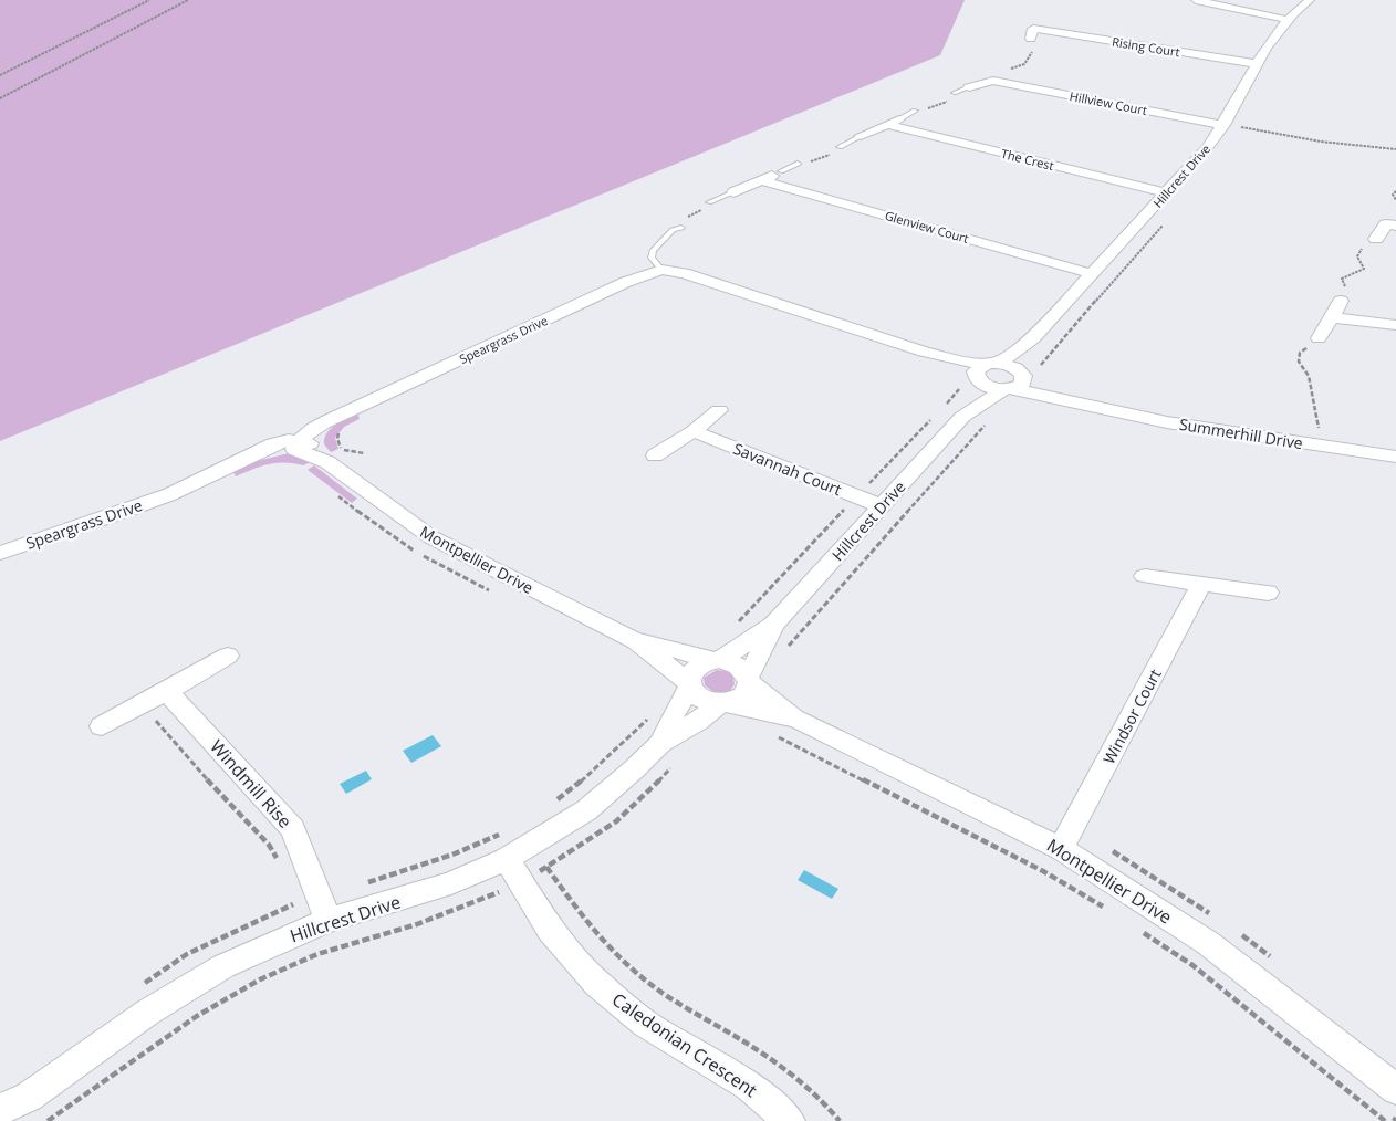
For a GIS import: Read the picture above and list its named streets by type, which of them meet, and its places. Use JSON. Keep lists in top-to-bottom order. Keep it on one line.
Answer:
{"streets":{"street":["Rising Court","Hillview Court","The Crest","Hillcrest Drive","Glenview Court","Speargrass Drive","Summerhill Drive","Savannah Court","Montpellier Drive","Windsor Court","Windmill Rise","Caledonian Crescent"]},"crossings":[["Rising Court","Hillcrest Drive"],["Hillview Court","Hillcrest Drive"],["The Crest","Hillcrest Drive"],["Hillcrest Drive","Glenview Court"],["Hillcrest Drive","Speargrass Drive"],["Hillcrest Drive","Summerhill Drive"],["Hillcrest Drive","Savannah Court"],["Hillcrest Drive","Montpellier Drive"],["Hillcrest Drive","Windmill Rise"],["Hillcrest Drive","Caledonian Crescent"],["Speargrass Drive","Montpellier Drive"],["Montpellier Drive","Windsor Court"]]}
